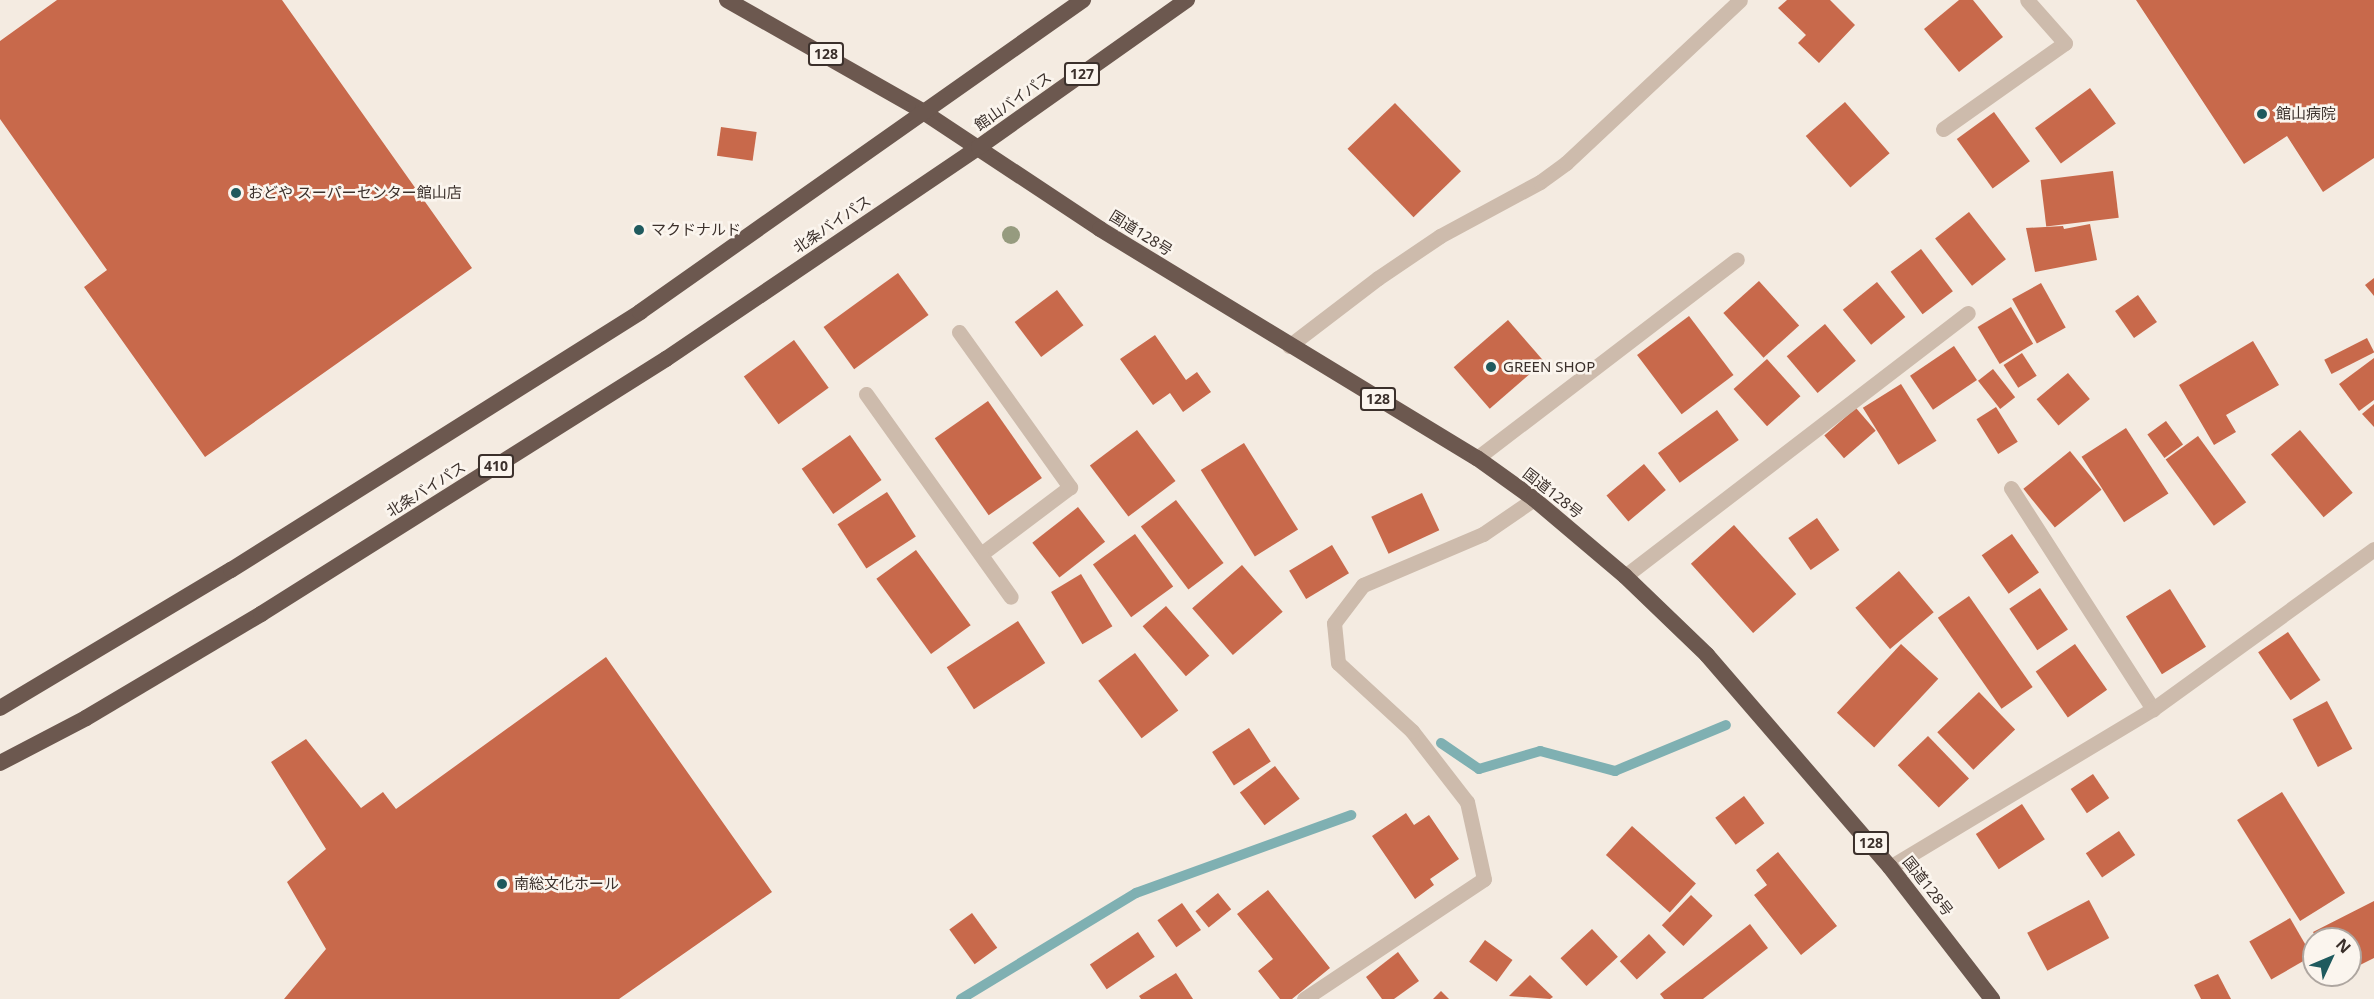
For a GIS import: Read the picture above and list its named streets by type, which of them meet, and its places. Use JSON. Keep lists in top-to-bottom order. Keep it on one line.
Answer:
{"streets":{"highway":["128","127","館山バイパス","北条バイパス","国道128号","410"]},"crossings":[["128","館山バイパス"],["128","北条バイパス"],["128","国道128号"],["館山バイパス","北条バイパス"],["館山バイパス","国道128号"],["北条バイパス","国道128号"]],"places":["館山病院","おどや スーパーセンター館山店","マクドナルド","GREEN SHOP","南総文化ホール"],"north":"top right"}
